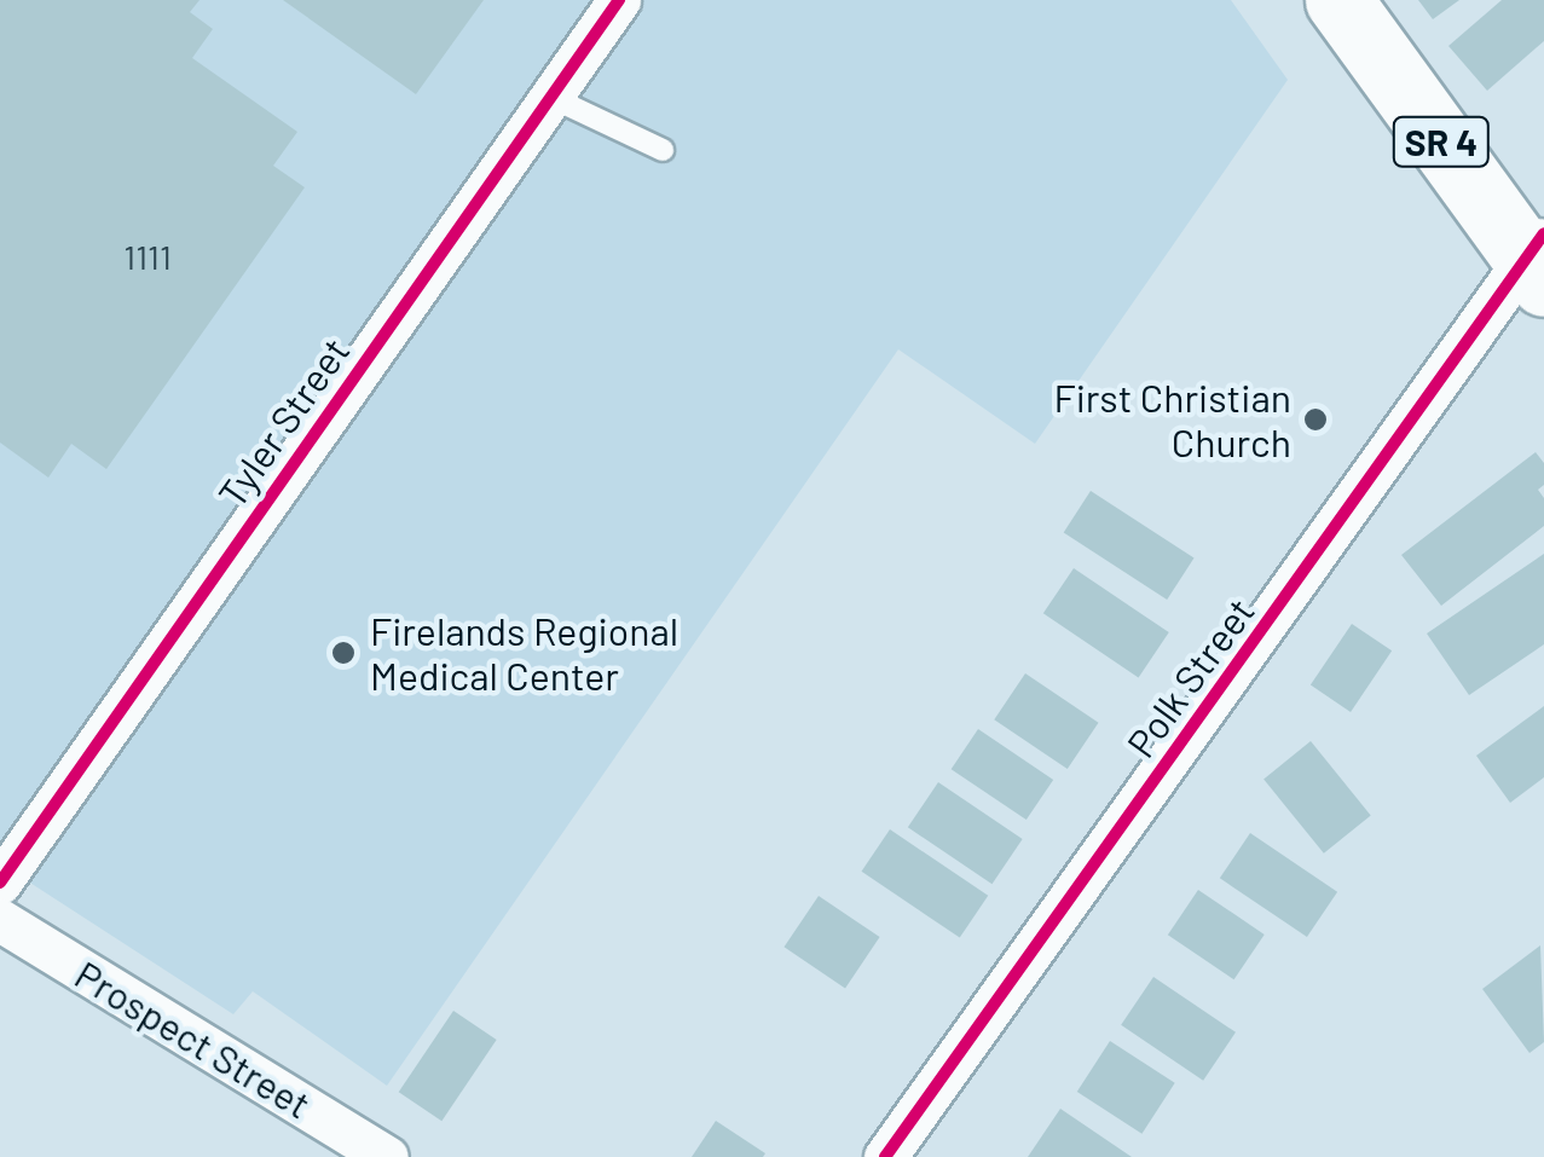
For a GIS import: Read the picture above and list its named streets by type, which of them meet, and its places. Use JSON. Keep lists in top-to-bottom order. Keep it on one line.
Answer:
{"streets":{"main road":["SR 4"],"street":["Tyler Street","Polk Street","Prospect Street"]},"crossings":[["SR 4","Polk Street"]],"places":["First Christian Church","Firelands Regional Medical Center"],"house_numbers":["1111"]}
